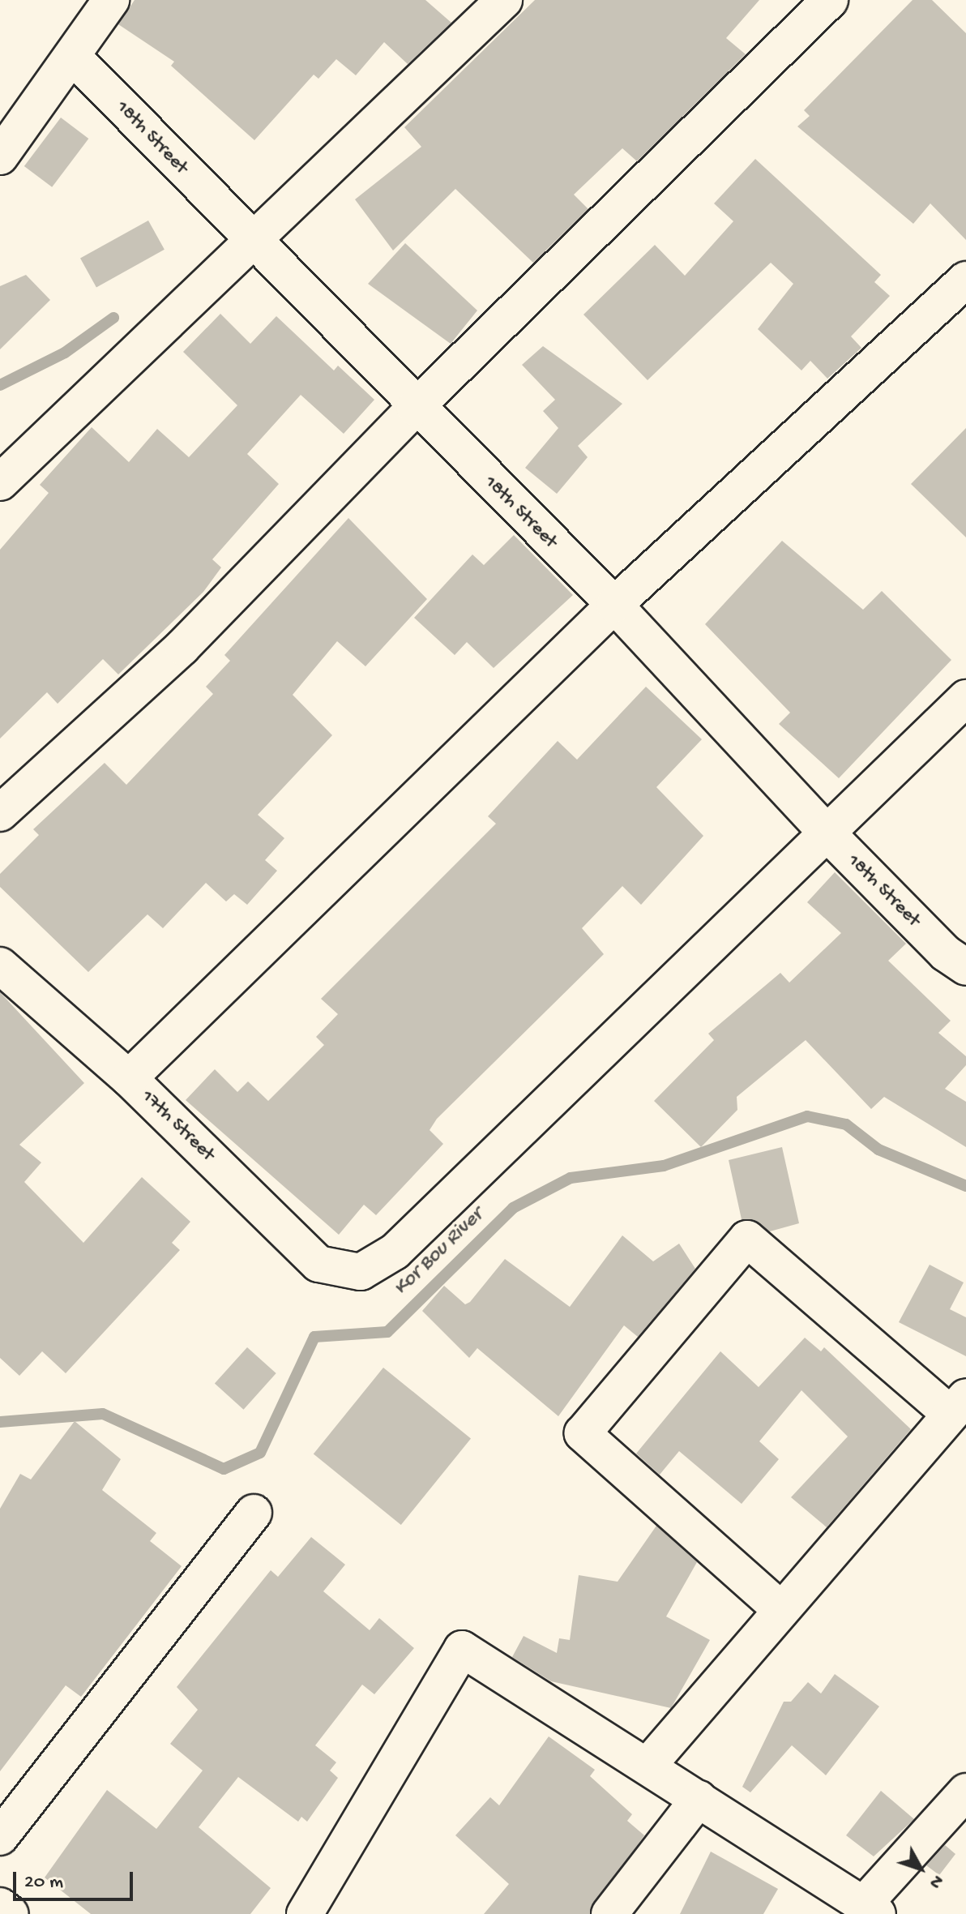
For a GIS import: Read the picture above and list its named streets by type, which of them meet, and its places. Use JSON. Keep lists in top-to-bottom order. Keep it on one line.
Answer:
{"streets":{"street":["18th Street","17th Street"]},"crossings":[["18th Street","17th Street"]],"water":["Kor Bou River"],"scale_bar":"20 m","north":"bottom right"}
